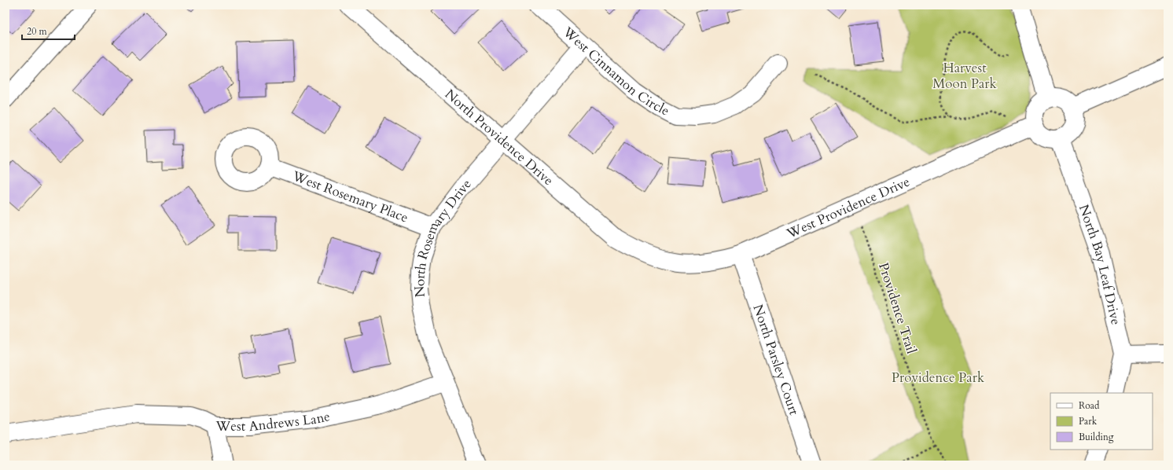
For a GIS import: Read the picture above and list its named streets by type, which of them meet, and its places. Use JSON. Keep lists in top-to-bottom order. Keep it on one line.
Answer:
{"streets":{"street":["West Cinnamon Circle","North Providence Drive","West Rosemary Place","West Providence Drive","North Rosemary Drive","North Bay Leaf Drive","North Parsley Court","West Andrews Lane"],"path":["Providence Trail"]},"crossings":[["West Cinnamon Circle","North Rosemary Drive"],["North Providence Drive","West Providence Drive"],["North Providence Drive","North Rosemary Drive"],["West Rosemary Place","North Rosemary Drive"],["West Providence Drive","North Bay Leaf Drive"],["West Providence Drive","North Parsley Court"],["North Rosemary Drive","West Andrews Lane"]],"parks":["Harvest Moon Park","Providence Park"],"legend":["Road","Park","Building"],"scale_bar":"20 m"}
